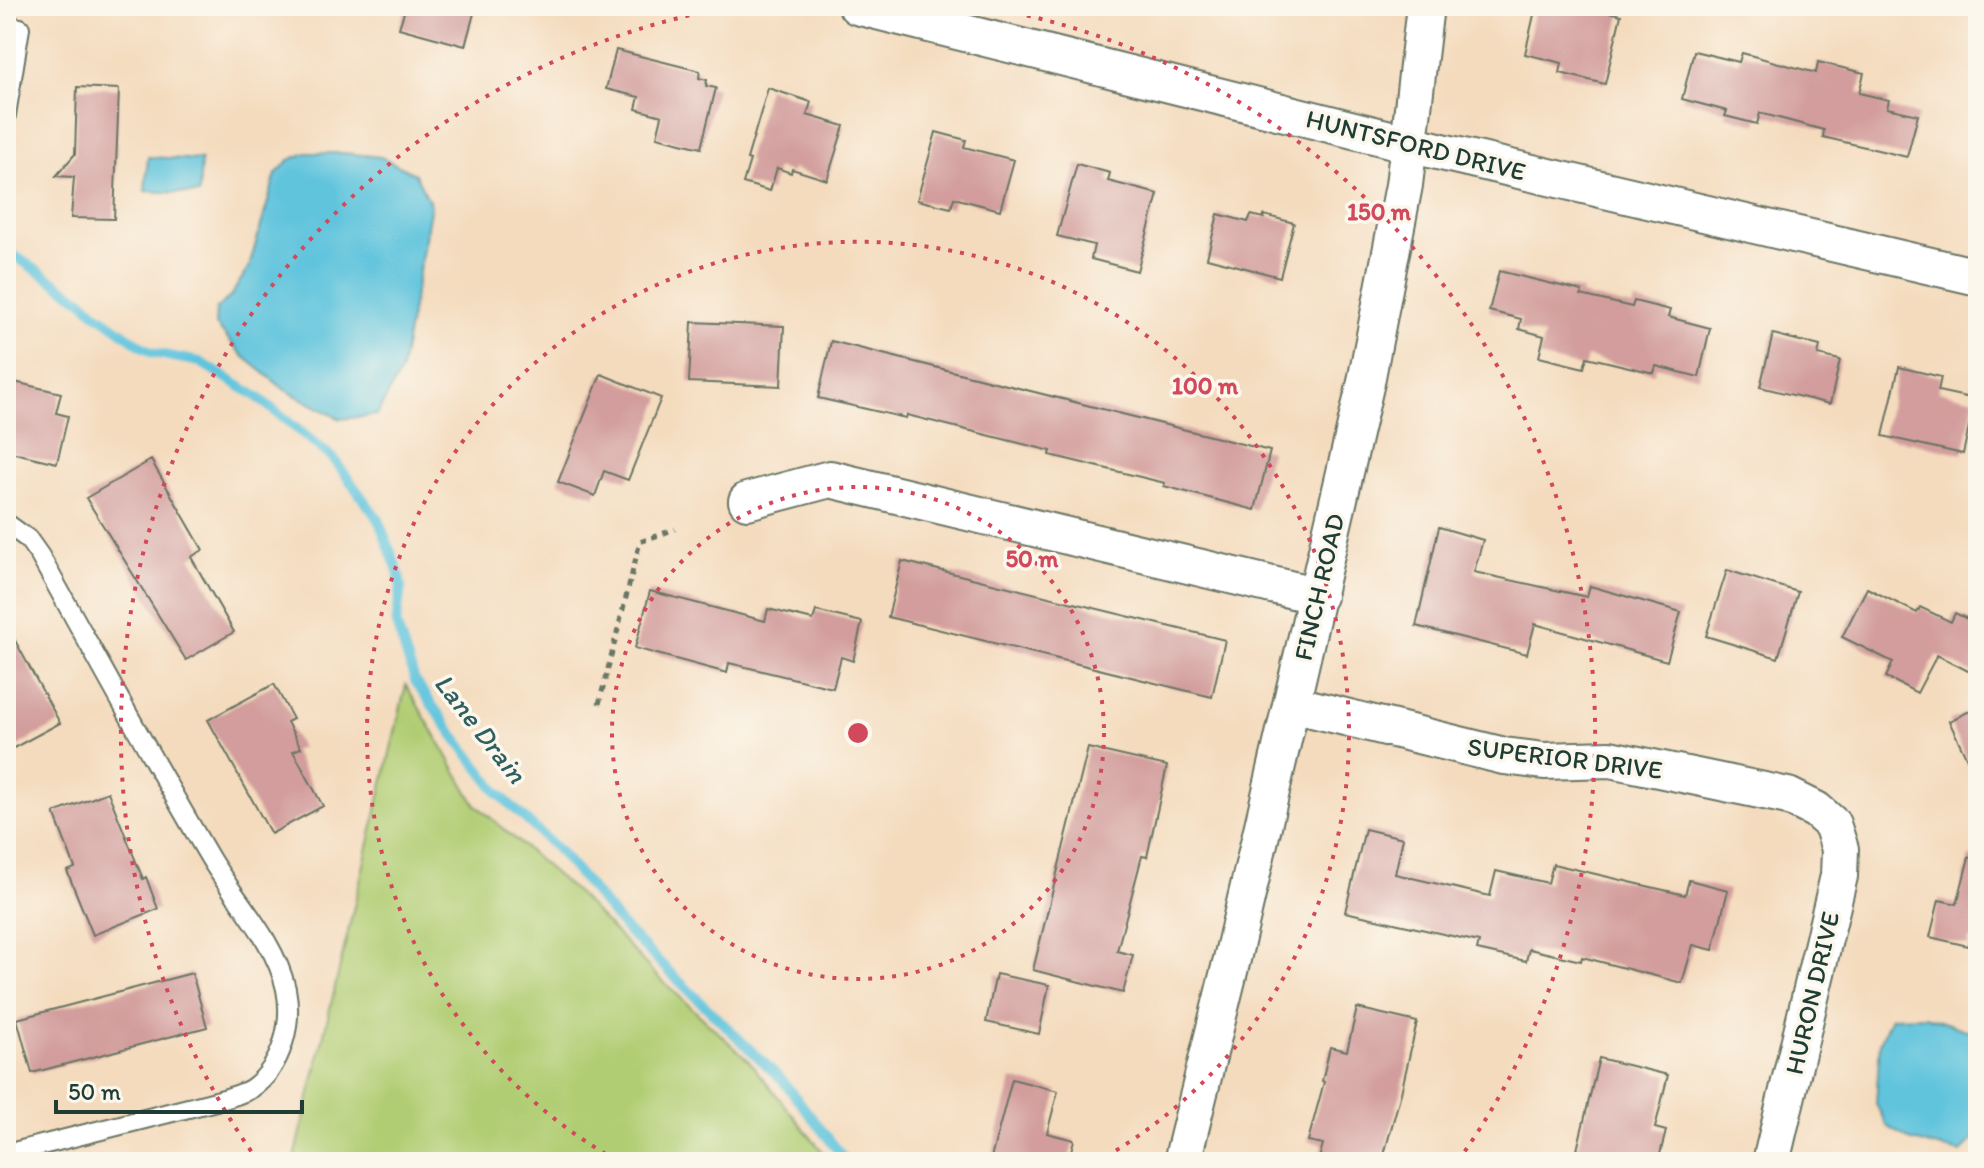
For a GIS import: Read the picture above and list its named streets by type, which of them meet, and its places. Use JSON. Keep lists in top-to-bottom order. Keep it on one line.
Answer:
{"streets":{"street":["HUNTSFORD DRIVE","FINCH ROAD","SUPERIOR DRIVE","HURON DRIVE"]},"crossings":[["HUNTSFORD DRIVE","FINCH ROAD"],["FINCH ROAD","SUPERIOR DRIVE"],["SUPERIOR DRIVE","HURON DRIVE"]],"water":["Lane Drain"],"scale_bar":"50 m","rings":["150 m","100 m","50 m"]}
